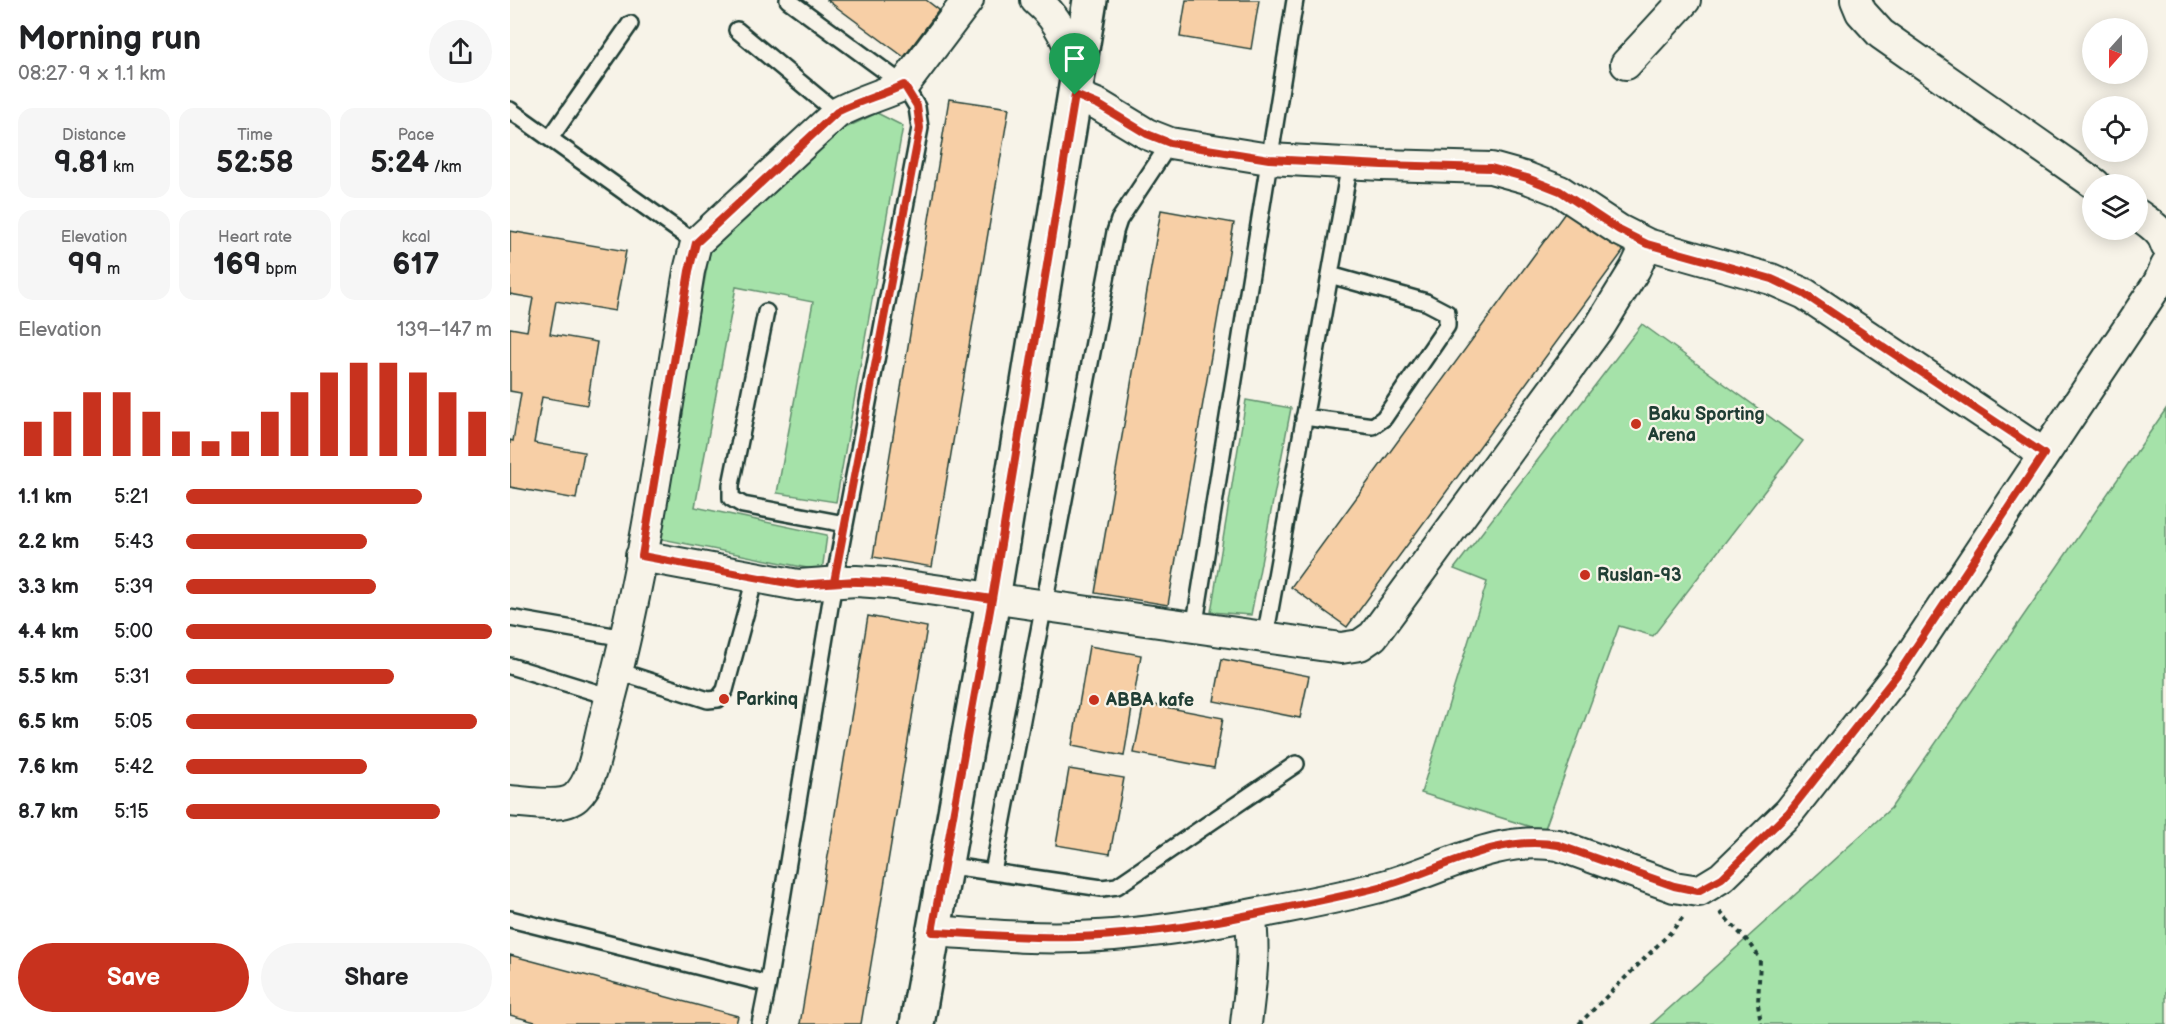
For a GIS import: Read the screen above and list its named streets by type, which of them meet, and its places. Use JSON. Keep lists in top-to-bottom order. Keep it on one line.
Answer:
{"places":["Baku Sporting Arena","Ruslan-93","Parkinq","ABBA kafe"],"north":"bottom","page":{"heading":["Morning run","08:27 · 9 × 1.1 km"],"stats":[["Distance","9.81 km"],["Time","52:58"],["Pace","5:24 /km"],["Elevation","99 m"],["Heart rate","169 bpm"],["kcal","617"]],"chart":["Elevation","139–147 m"],"list":[{"name":"1.1 km","note":"5:21"},{"name":"2.2 km","note":"5:43"},{"name":"3.3 km","note":"5:39"},{"name":"4.4 km","note":"5:00"},{"name":"5.5 km","note":"5:31"},{"name":"6.5 km","note":"5:05"},{"name":"7.6 km","note":"5:42"},{"name":"8.7 km","note":"5:15"}],"buttons":["Save","Share"]}}
